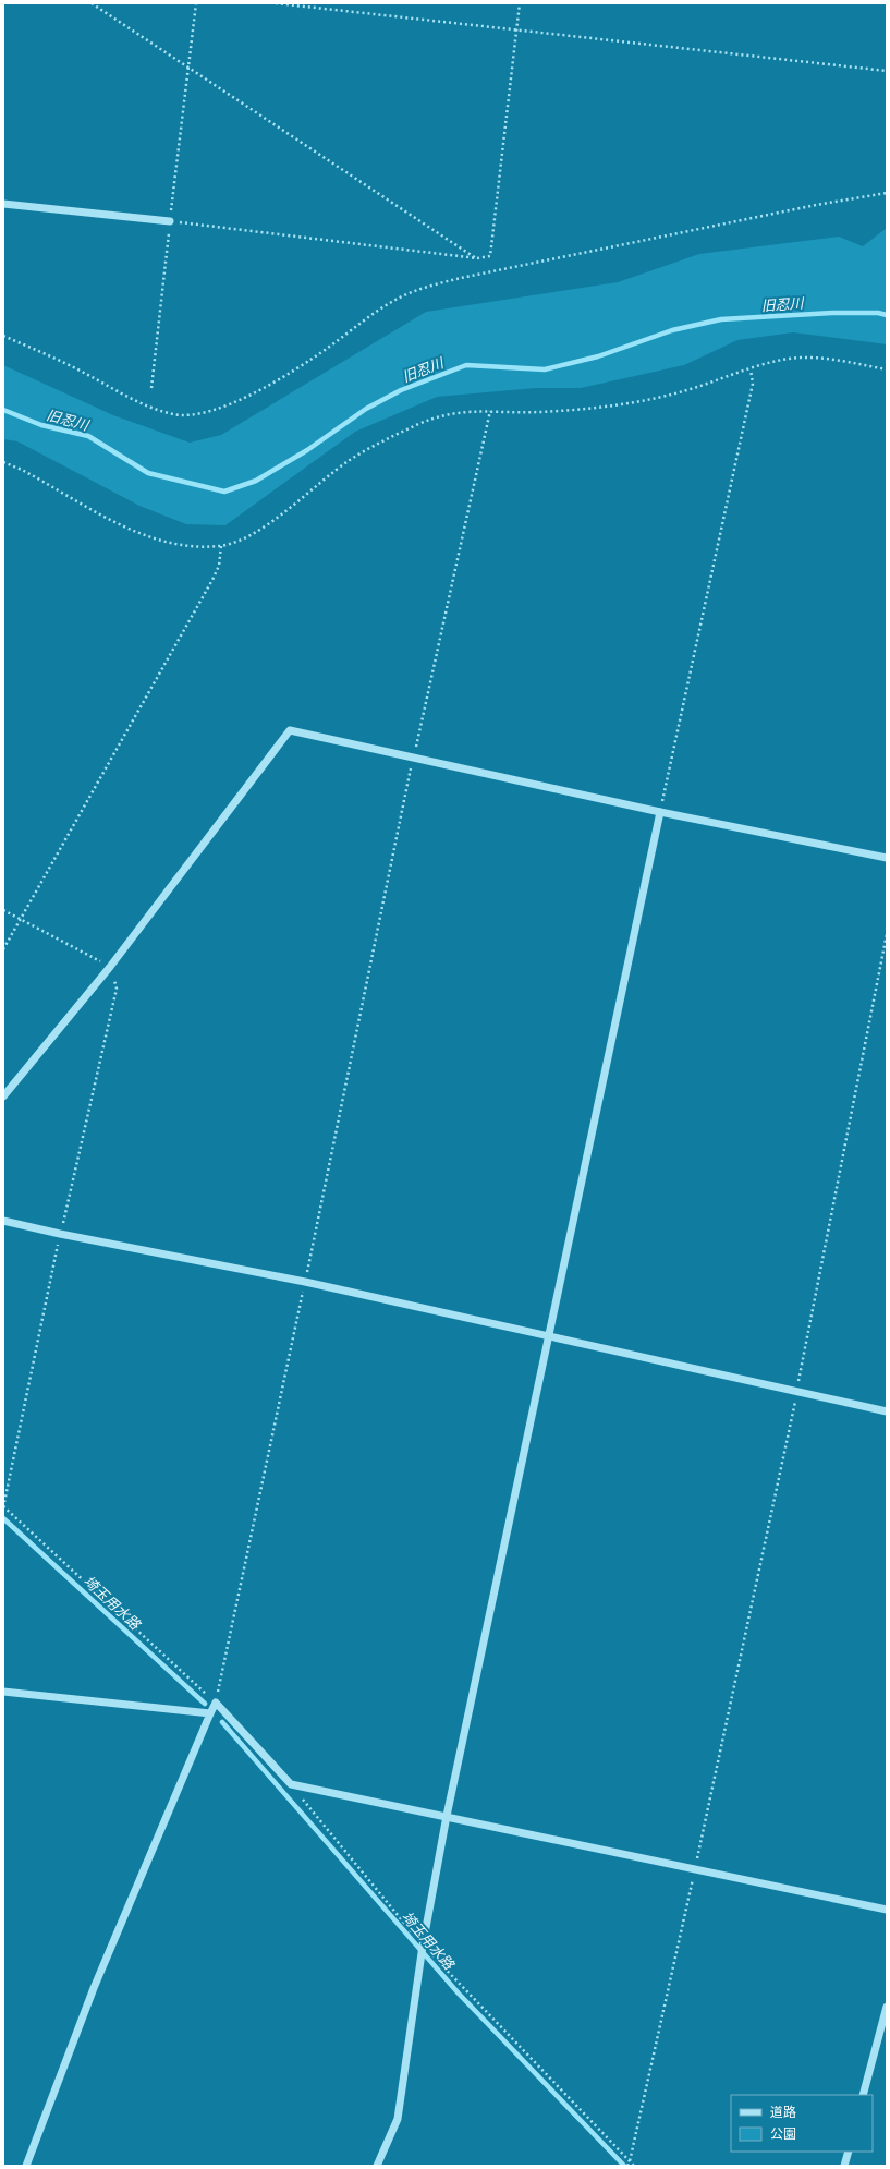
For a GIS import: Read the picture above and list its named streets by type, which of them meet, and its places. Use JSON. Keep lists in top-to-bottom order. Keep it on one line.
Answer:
{"water":["旧忍川","埼玉用水路"],"legend":["道路","公園"]}
